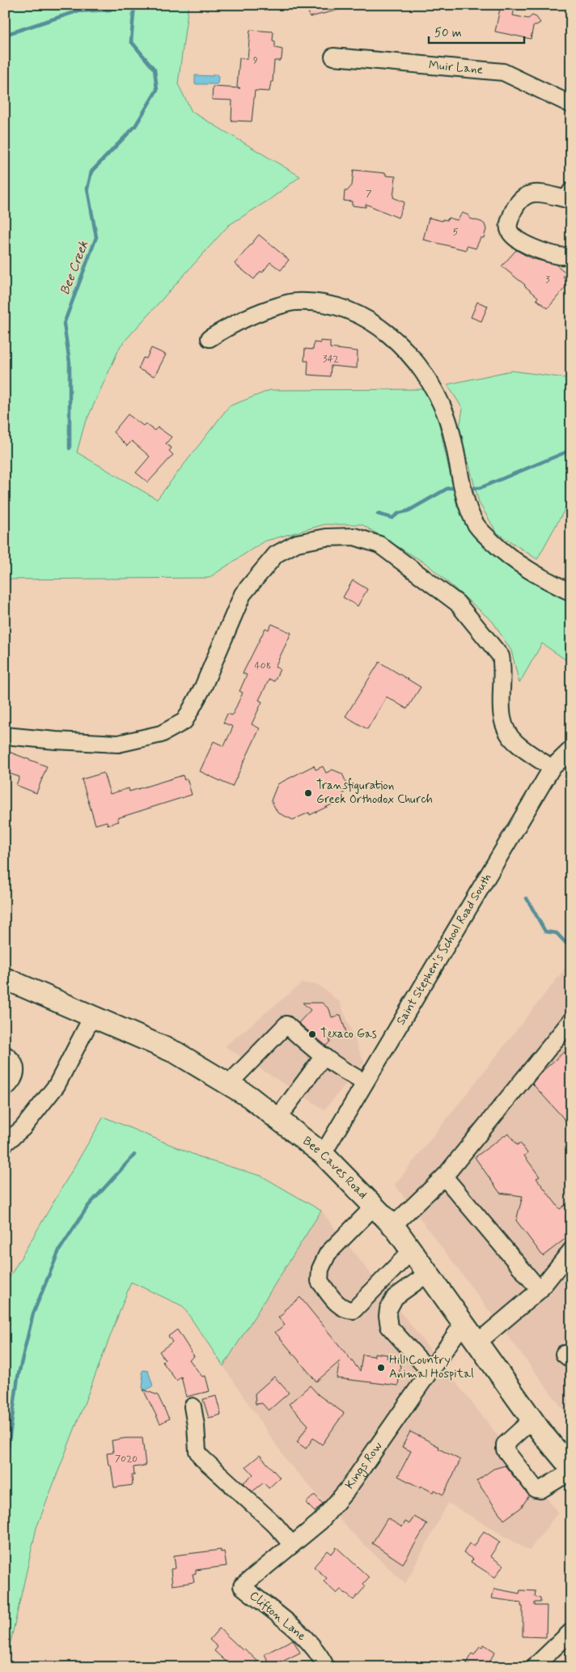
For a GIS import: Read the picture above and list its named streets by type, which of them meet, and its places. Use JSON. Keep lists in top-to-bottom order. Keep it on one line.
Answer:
{"streets":{"main road":["Bee Caves Road"],"street":["Muir Lane","Saint Stephen's School Road South","Kings Row","Clifton Lane"]},"crossings":[["Saint Stephen's School Road South","Bee Caves Road"],["Bee Caves Road","Kings Row"],["Kings Row","Clifton Lane"]],"water":["Bee Creek"],"places":["Transfiguration Greek Orthodox Church","Texaco Gas","Hill Country Animal Hospital"],"house_numbers":["9","7","5","3","342","408","7020"],"scale_bar":"50 m"}
